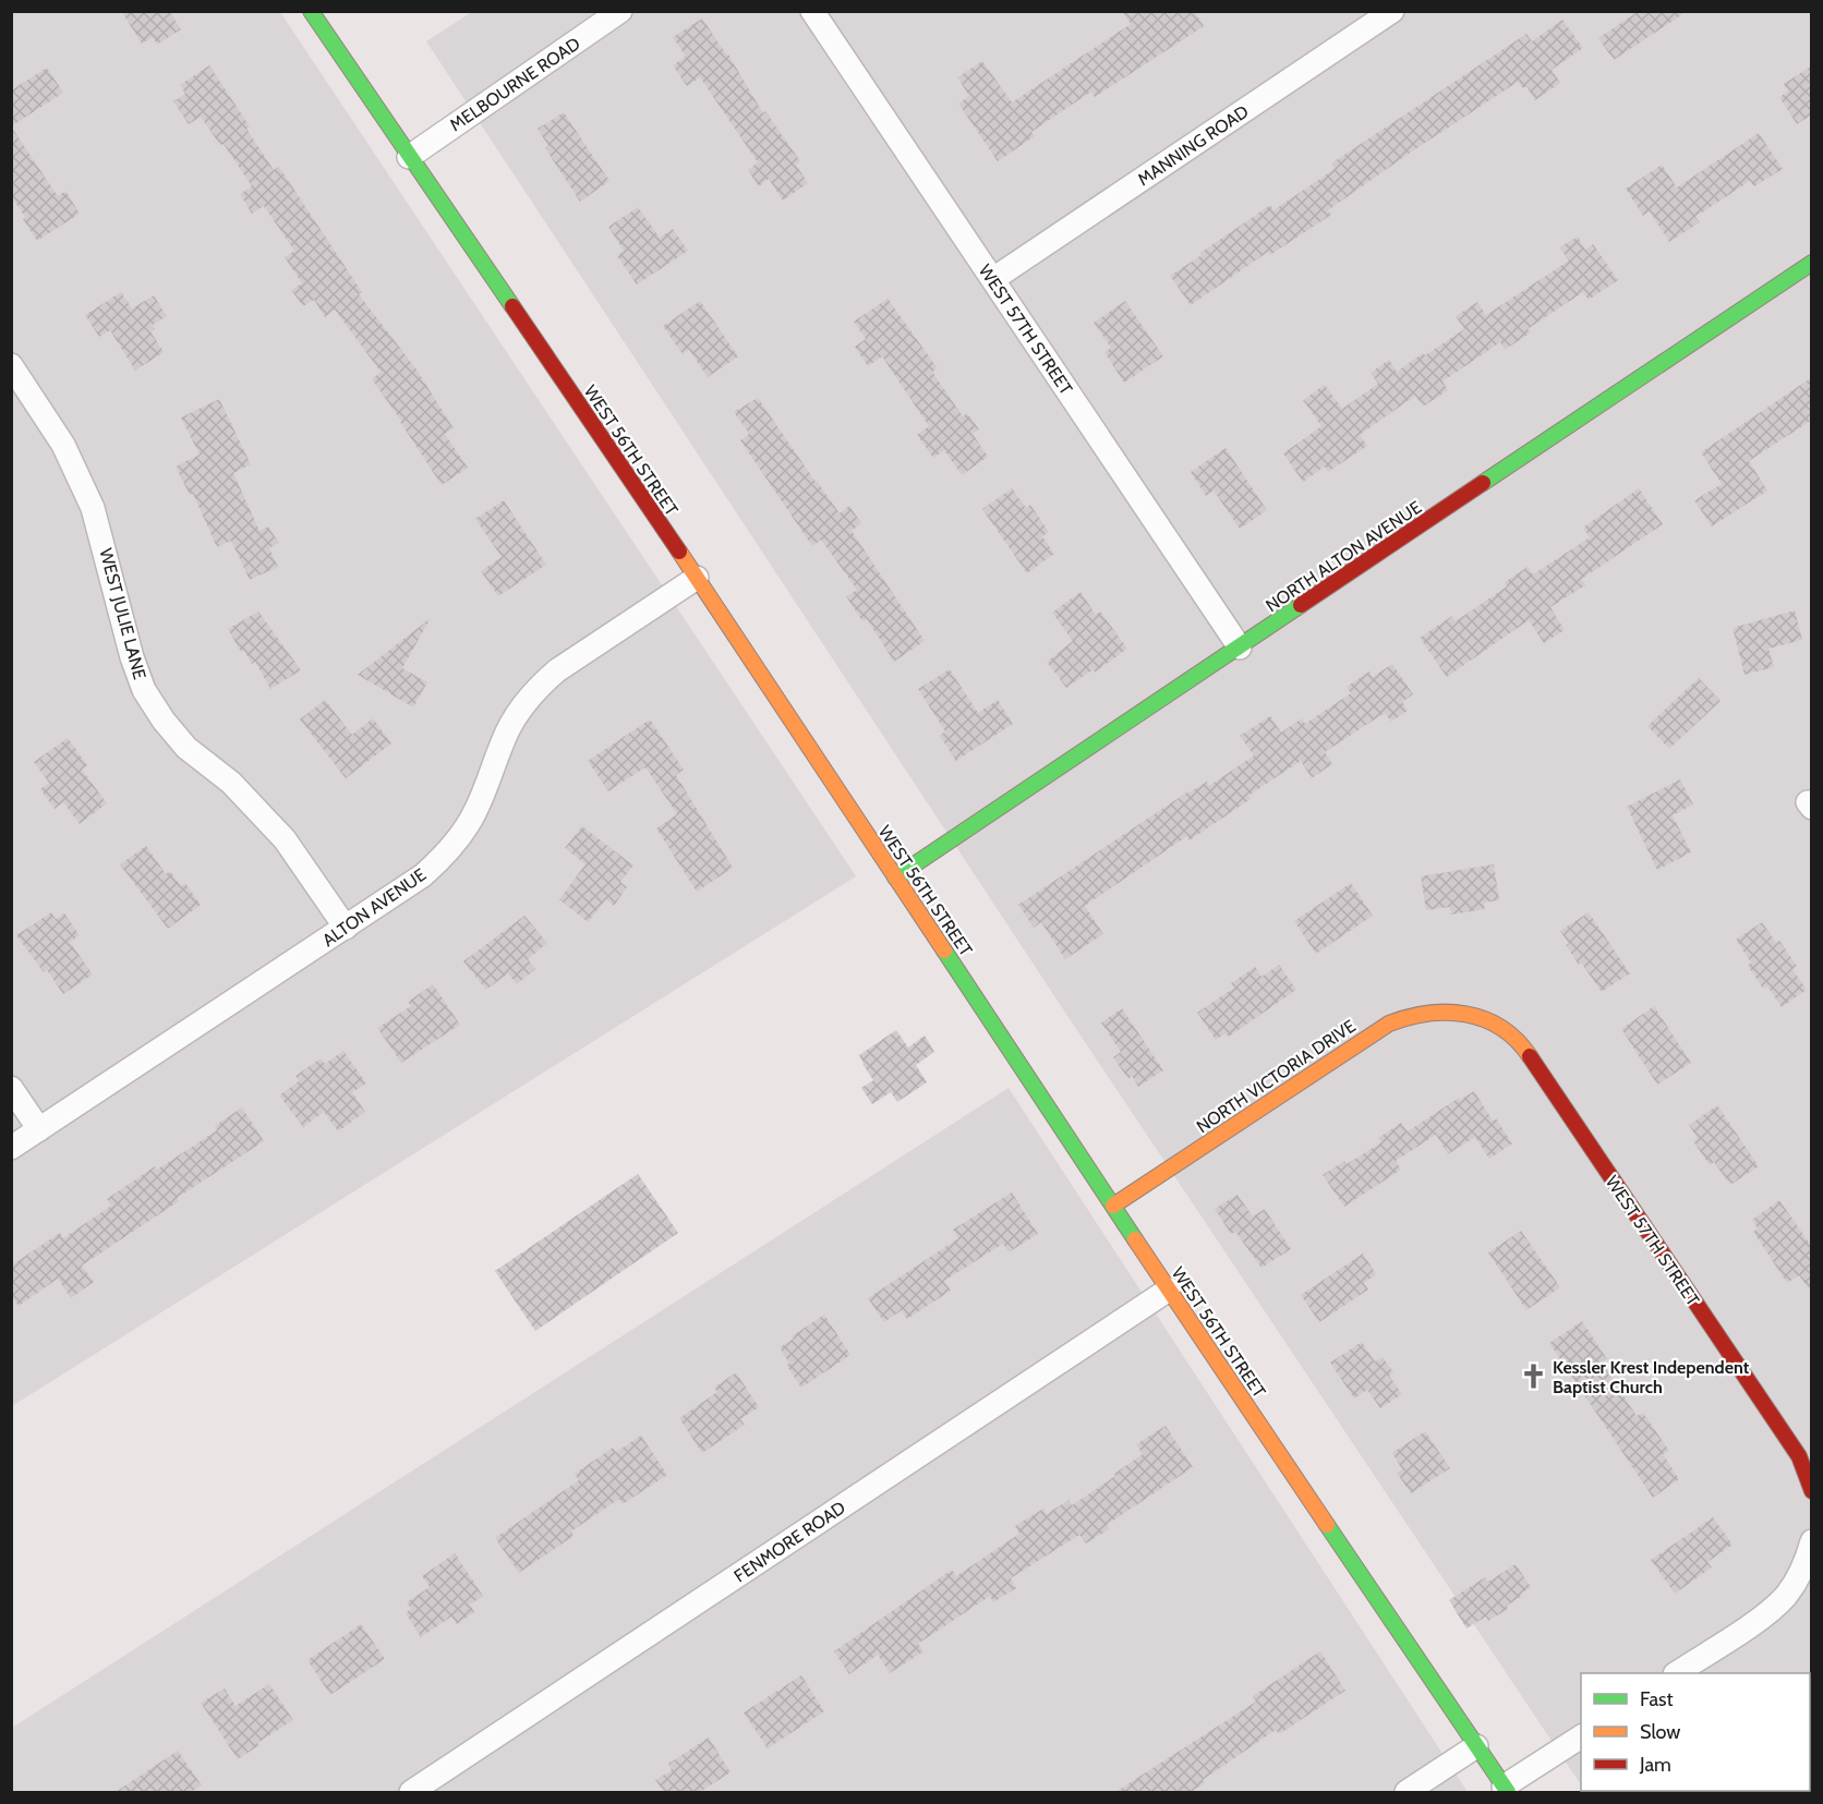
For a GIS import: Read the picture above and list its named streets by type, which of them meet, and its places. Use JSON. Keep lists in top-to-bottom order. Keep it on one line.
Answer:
{"streets":{"main road":["WEST 57TH STREET","WEST 56TH STREET","NORTH ALTON AVENUE","NORTH VICTORIA DRIVE"],"street":["MELBOURNE ROAD","MANNING ROAD","WEST JULIE LANE","ALTON AVENUE","FENMORE ROAD"]},"crossings":[["MELBOURNE ROAD","WEST 56TH STREET"],["MANNING ROAD","WEST 57TH STREET"],["WEST 57TH STREET","NORTH ALTON AVENUE"],["WEST 57TH STREET","NORTH VICTORIA DRIVE"],["WEST 56TH STREET","NORTH ALTON AVENUE"],["WEST 56TH STREET","ALTON AVENUE"],["WEST 56TH STREET","NORTH VICTORIA DRIVE"],["WEST 56TH STREET","FENMORE ROAD"],["WEST JULIE LANE","ALTON AVENUE"]],"places":{"church":["Kessler Krest Independent Baptist Church"]},"legend":["Fast","Slow","Jam"]}
